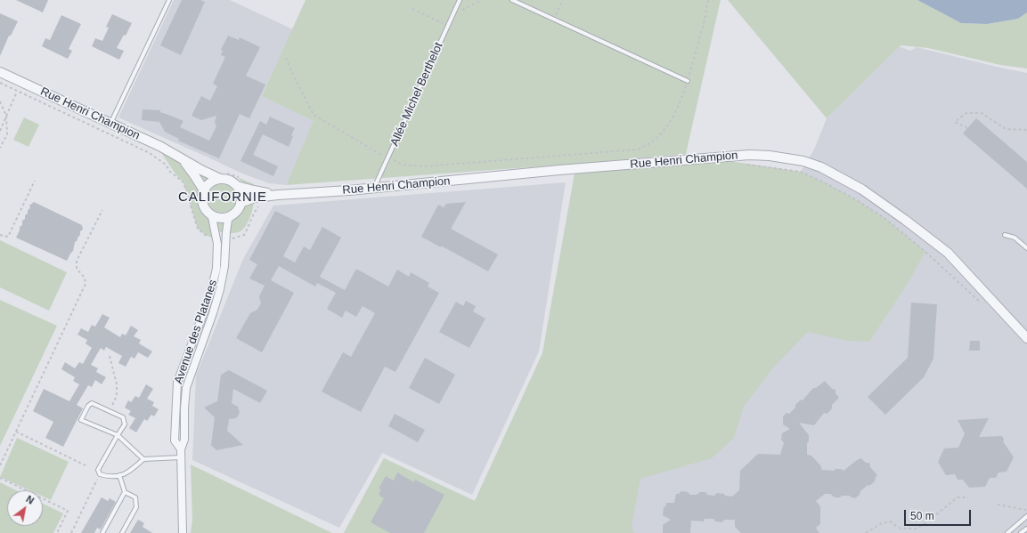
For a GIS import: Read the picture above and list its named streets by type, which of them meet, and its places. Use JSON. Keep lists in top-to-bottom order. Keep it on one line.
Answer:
{"streets":{"street":["Rue Henri Champion","Avenue des Platanes"],"lane":["Allée Michel Berthelot"]},"crossings":[["Allée Michel Berthelot","Rue Henri Champion"],["Rue Henri Champion","Avenue des Platanes"]],"districts":["CALIFORNIE"],"scale_bar":"50 m","north":"top right"}
